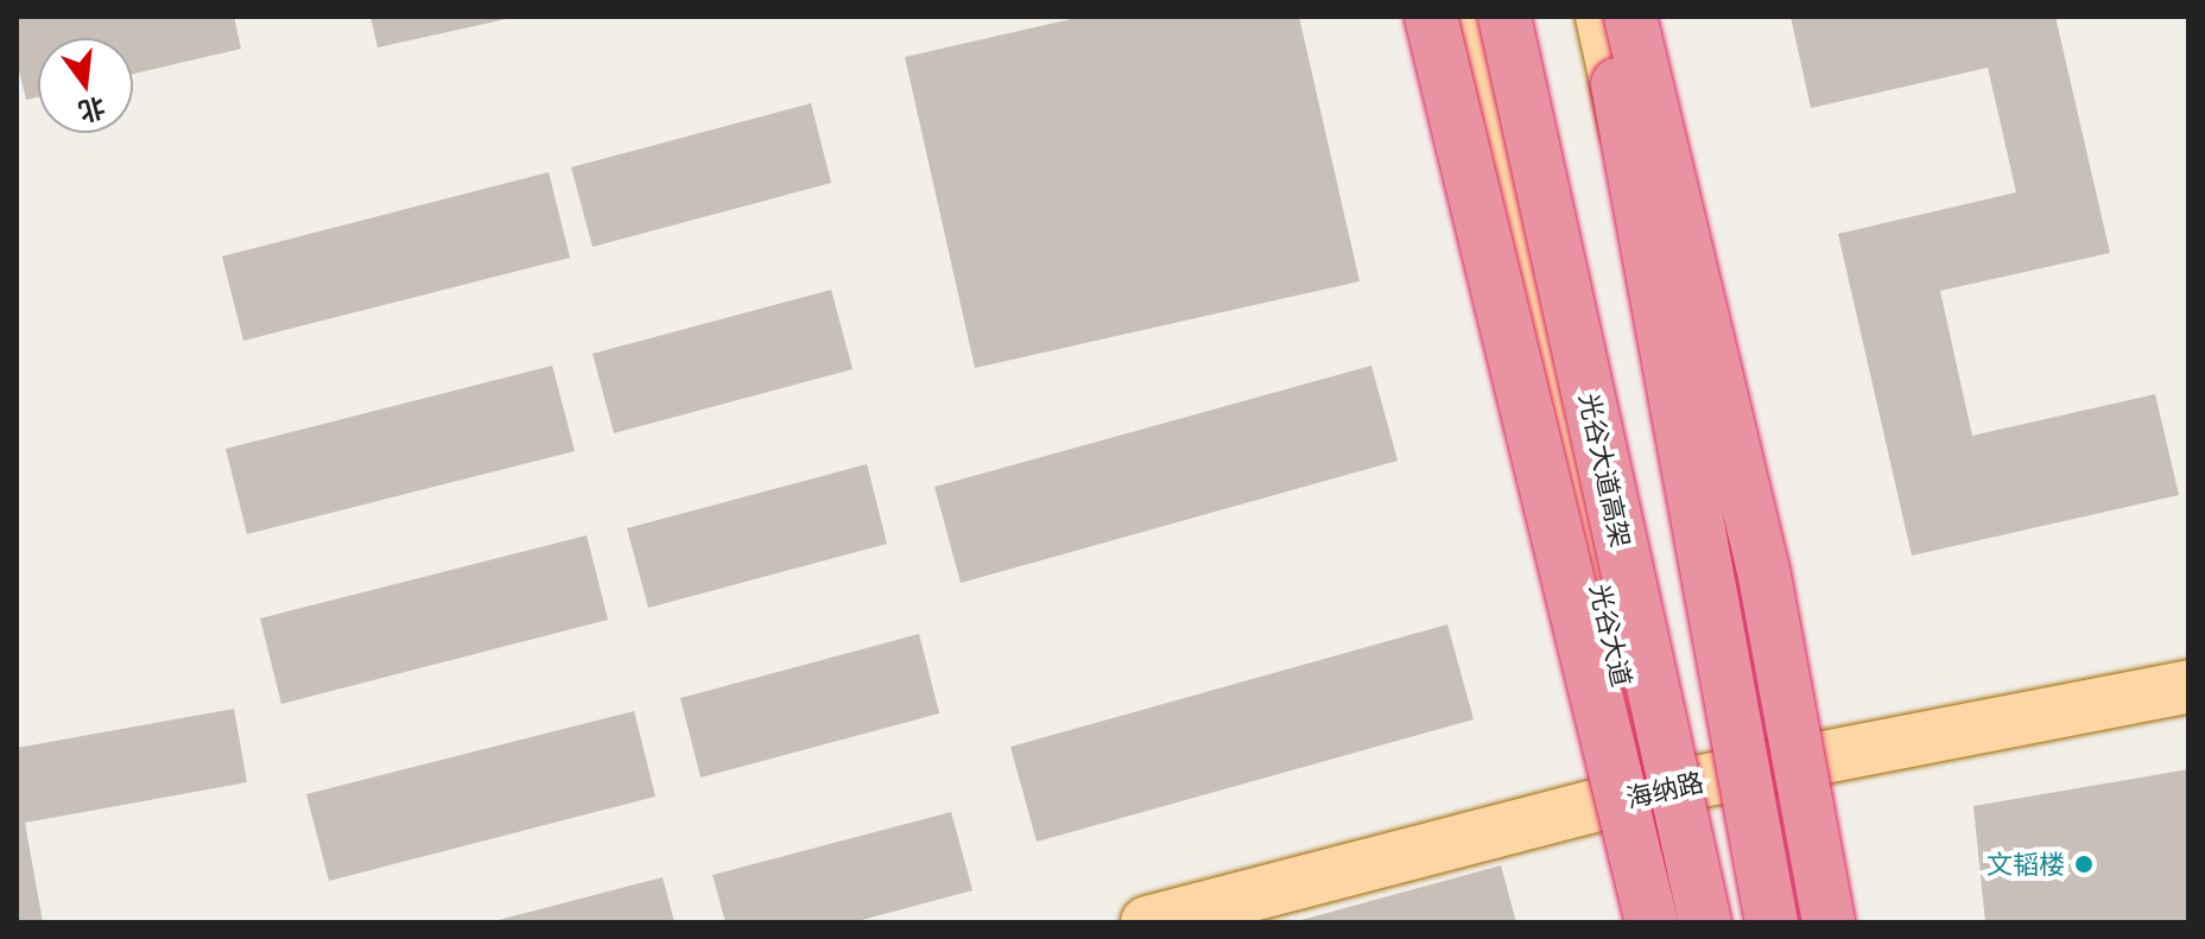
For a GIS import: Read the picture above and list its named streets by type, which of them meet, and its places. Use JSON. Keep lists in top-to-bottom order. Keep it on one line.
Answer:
{"streets":{"highway":["光谷大道高架"],"main road":["光谷大道","海纳路"]},"crossings":[["光谷大道","海纳路"]],"places":["文韬楼"],"north":"bottom"}
